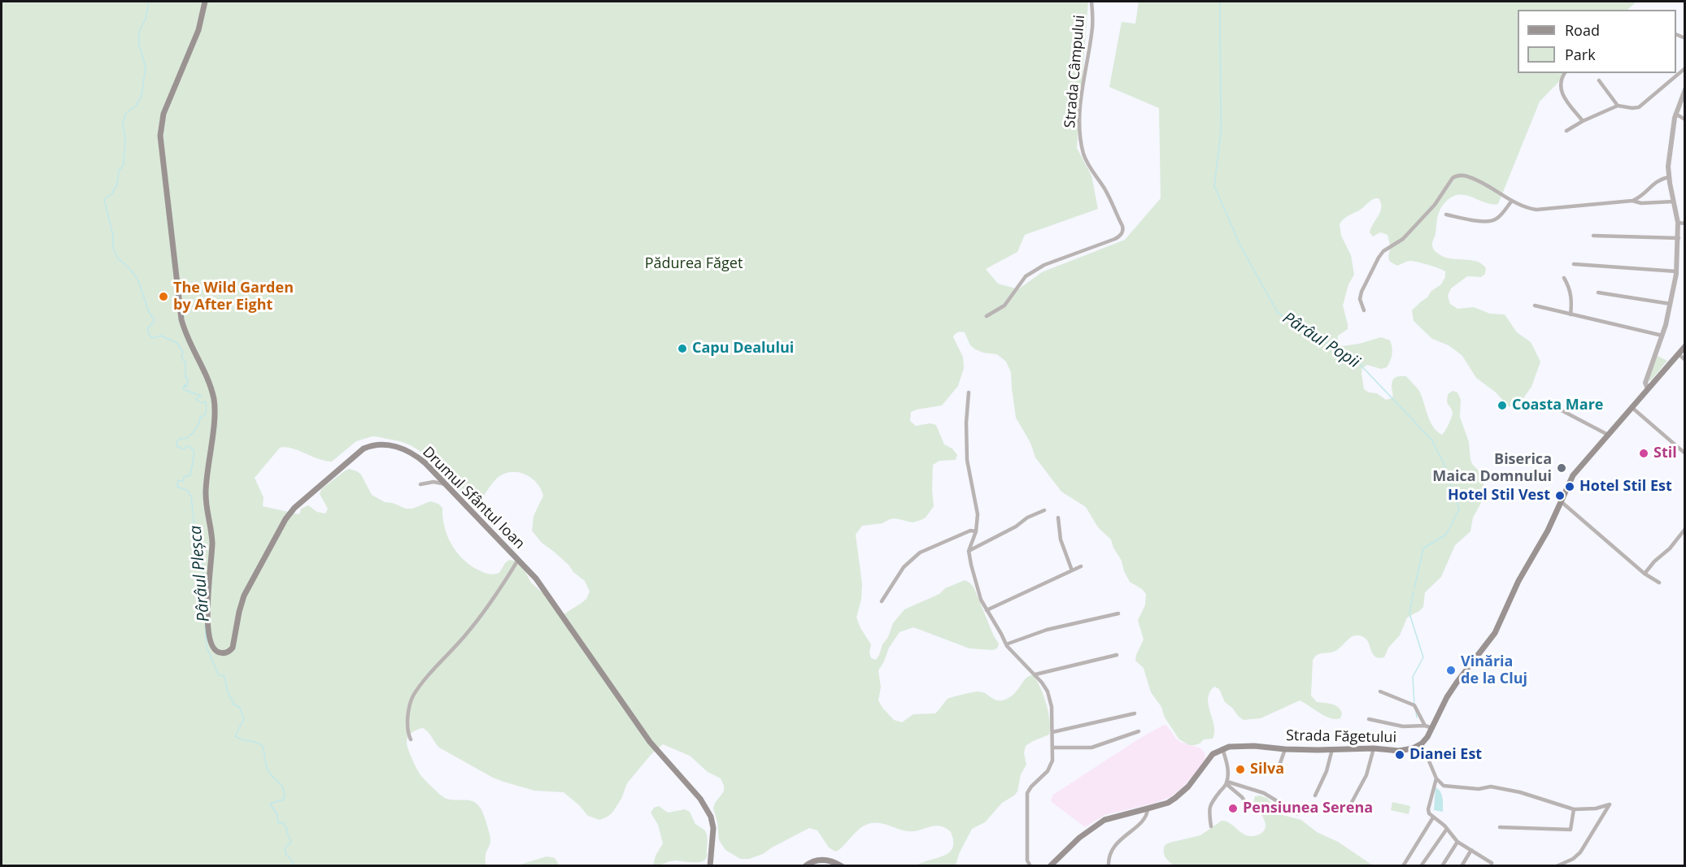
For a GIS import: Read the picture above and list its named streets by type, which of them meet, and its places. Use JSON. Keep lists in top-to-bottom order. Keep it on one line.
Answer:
{"streets":{"main road":["Drumul Sfântul Ioan","Strada Făgetului"],"street":["Strada Câmpului"]},"water":["Pârâul Popii","Pârâul Pleșca"],"parks":["Pădurea Făget"],"places":["The Wild Garden by After Eight","Capu Dealului","Coasta Mare","Stil","Biserica Maica Domnului","Hotel Stil Est","Hotel Stil Vest","Vinăria de la Cluj","Dianei Est","Silva","Pensiunea Serena"],"legend":["Road","Park"]}
